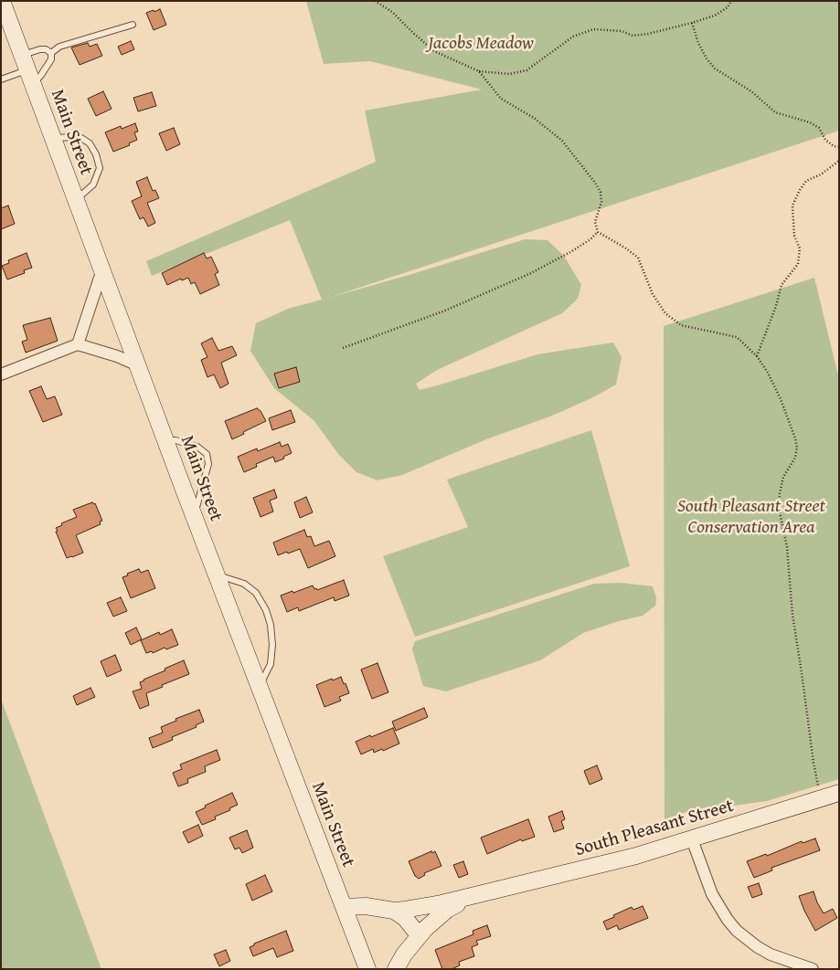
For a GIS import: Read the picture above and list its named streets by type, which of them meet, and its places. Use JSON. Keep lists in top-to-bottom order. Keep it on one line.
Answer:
{"streets":{"main road":["Main Street","South Pleasant Street"]},"crossings":[["Main Street","South Pleasant Street"]],"parks":["Jacobs Meadow","South Pleasant Street Conservation Area"]}
